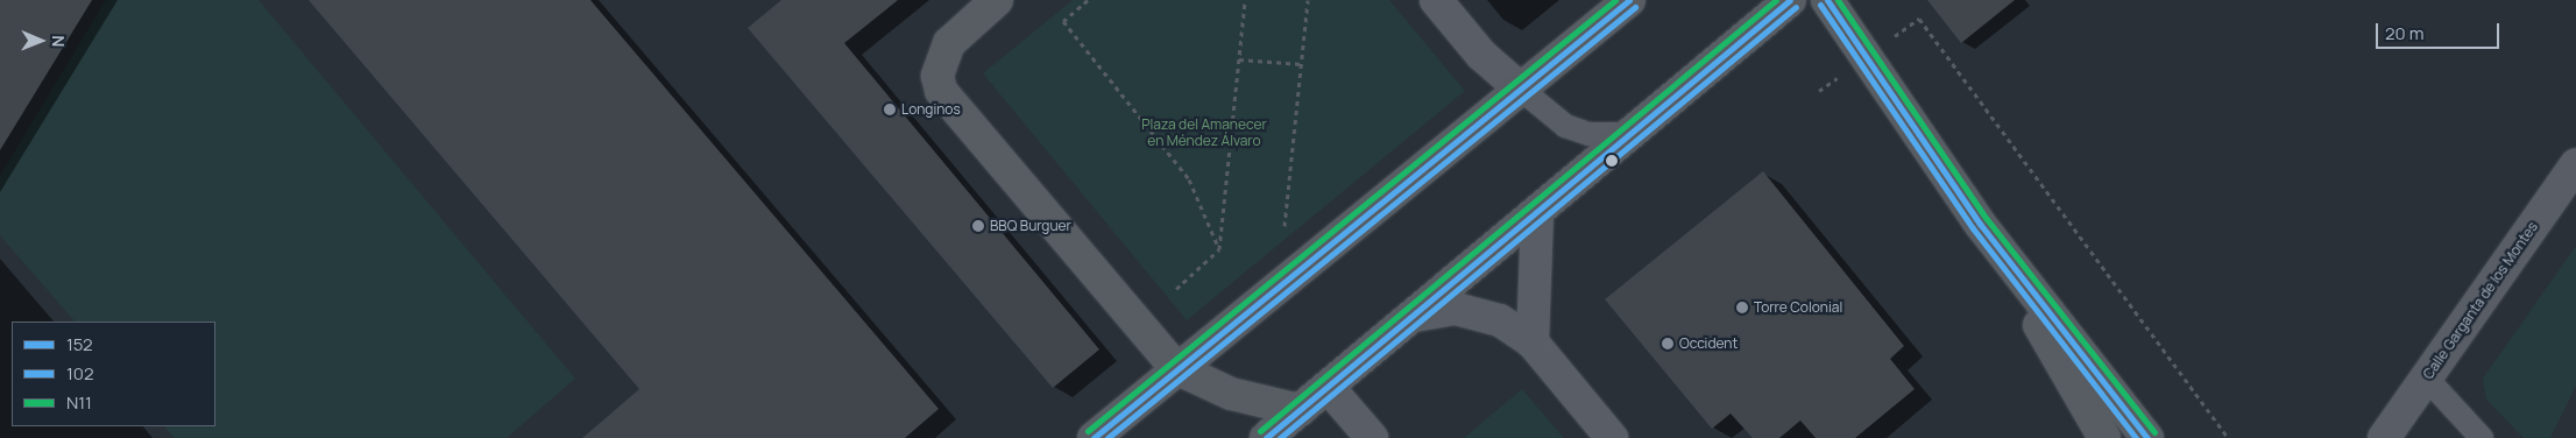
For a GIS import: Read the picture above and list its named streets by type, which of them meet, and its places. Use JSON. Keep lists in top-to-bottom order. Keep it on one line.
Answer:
{"streets":{"street":["Calle Garganta de los Montes"]},"parks":["Plaza del Amanecer en Méndez Álvaro"],"places":["Longinos","BBQ Burguer","Torre Colonial","Occident"],"lines":["transit line 152","transit line N11","transit line 102"],"legend":["152","102","N11"],"scale_bar":"20 m","north":"right"}
